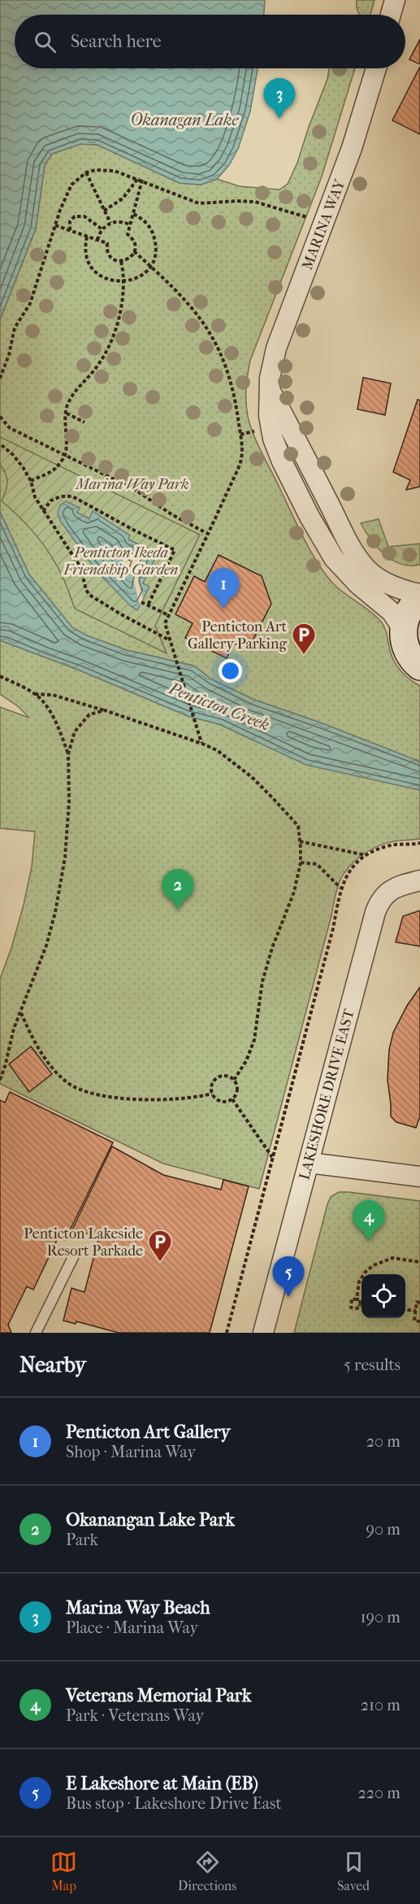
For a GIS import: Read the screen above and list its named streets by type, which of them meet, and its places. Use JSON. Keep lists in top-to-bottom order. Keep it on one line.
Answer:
{"streets":{"street":["MARINA WAY","LAKESHORE DRIVE EAST"]},"water":["Okanagan Lake","Penticton Creek"],"parks":["Marina Way Park","Penticton Ikeda Friendship Garden"],"places":{"parking":["Penticton Art Gallery Parking","Penticton Lakeside Resort Parkade"]},"page":{"search":"Search here","pins":["3","1","2","4","5"],"heading":["Nearby","5 results"],"list":[{"mark":"1","name":"Penticton Art Gallery","note":"Shop · Marina Way","value":"20 m"},{"mark":"2","name":"Okanangan Lake Park","note":"Park","value":"90 m"},{"mark":"3","name":"Marina Way Beach","note":"Place · Marina Way","value":"190 m"},{"mark":"4","name":"Veterans Memorial Park","note":"Park · Veterans Way","value":"210 m"},{"mark":"5","name":"E Lakeshore at Main (EB)","note":"Bus stop · Lakeshore Drive East","value":"220 m"}],"nav":["Map","Directions","Saved"]}}
